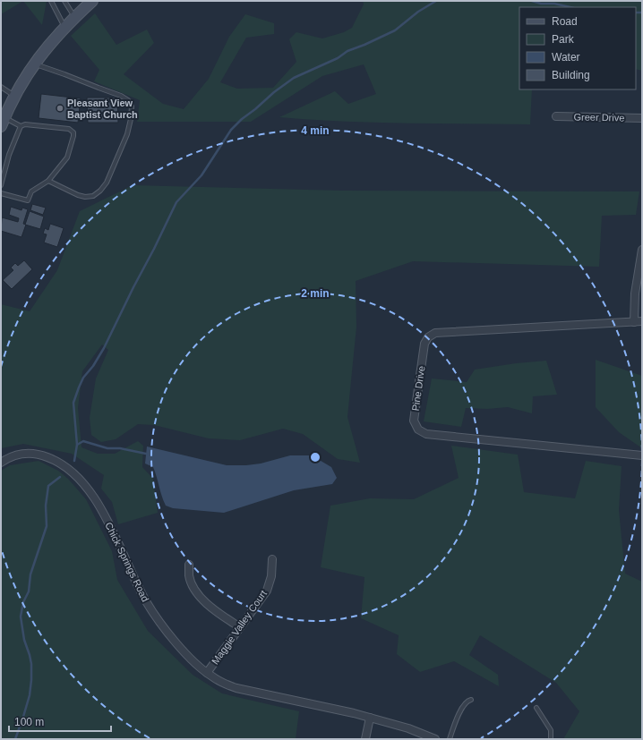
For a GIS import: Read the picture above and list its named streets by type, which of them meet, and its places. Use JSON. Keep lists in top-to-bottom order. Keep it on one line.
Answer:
{"streets":{"street":["Greer Drive","Pine Drive","Chick Springs Road","Maggie Valley Court"]},"crossings":[["Chick Springs Road","Maggie Valley Court"]],"places":["Pleasant View Baptist Church"],"legend":["Road","Park","Water","Building"],"scale_bar":"100 m","rings":["4 min","2 min"]}
